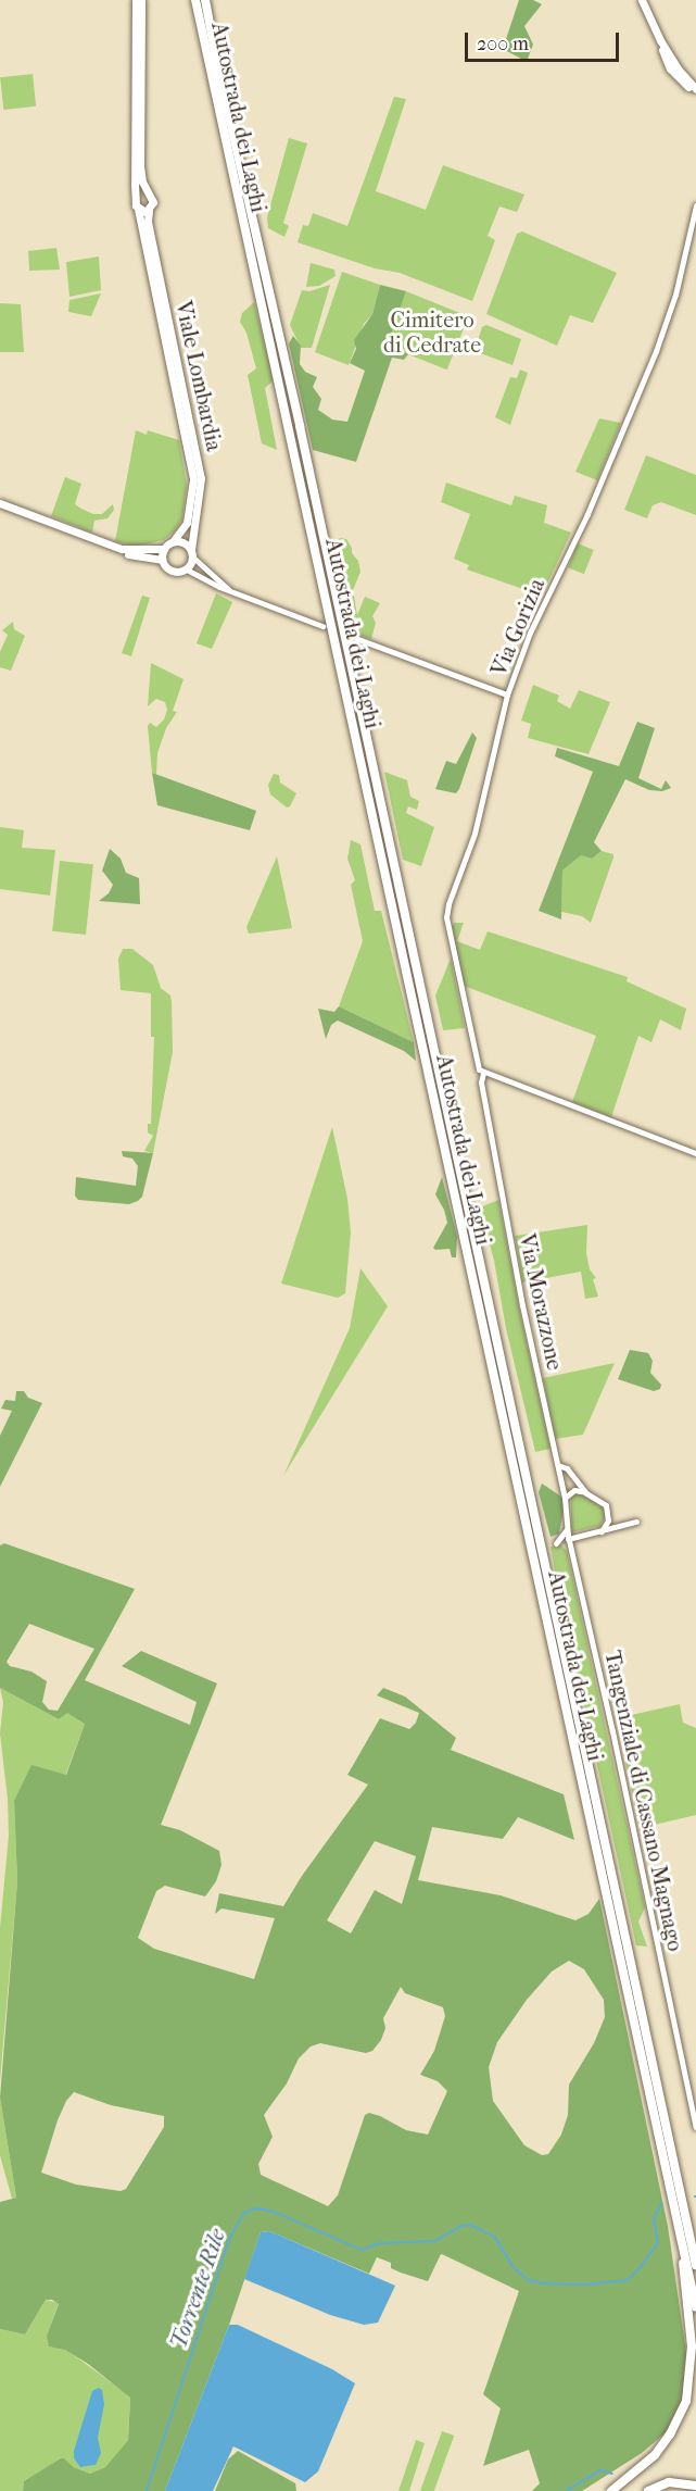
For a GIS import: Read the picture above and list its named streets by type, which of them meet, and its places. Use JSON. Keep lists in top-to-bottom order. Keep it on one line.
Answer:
{"streets":{"highway":["Autostrada dei Laghi"],"main road":["Viale Lombardia"],"street":["Via Gorizia","Via Morazzone","Tangenziale di Cassano Magnago"]},"crossings":[["Via Gorizia","Via Morazzone"],["Via Morazzone","Tangenziale di Cassano Magnago"]],"water":["Torrente Rile"],"parks":["Cimitero di Cedrate"],"scale_bar":"200 m"}
